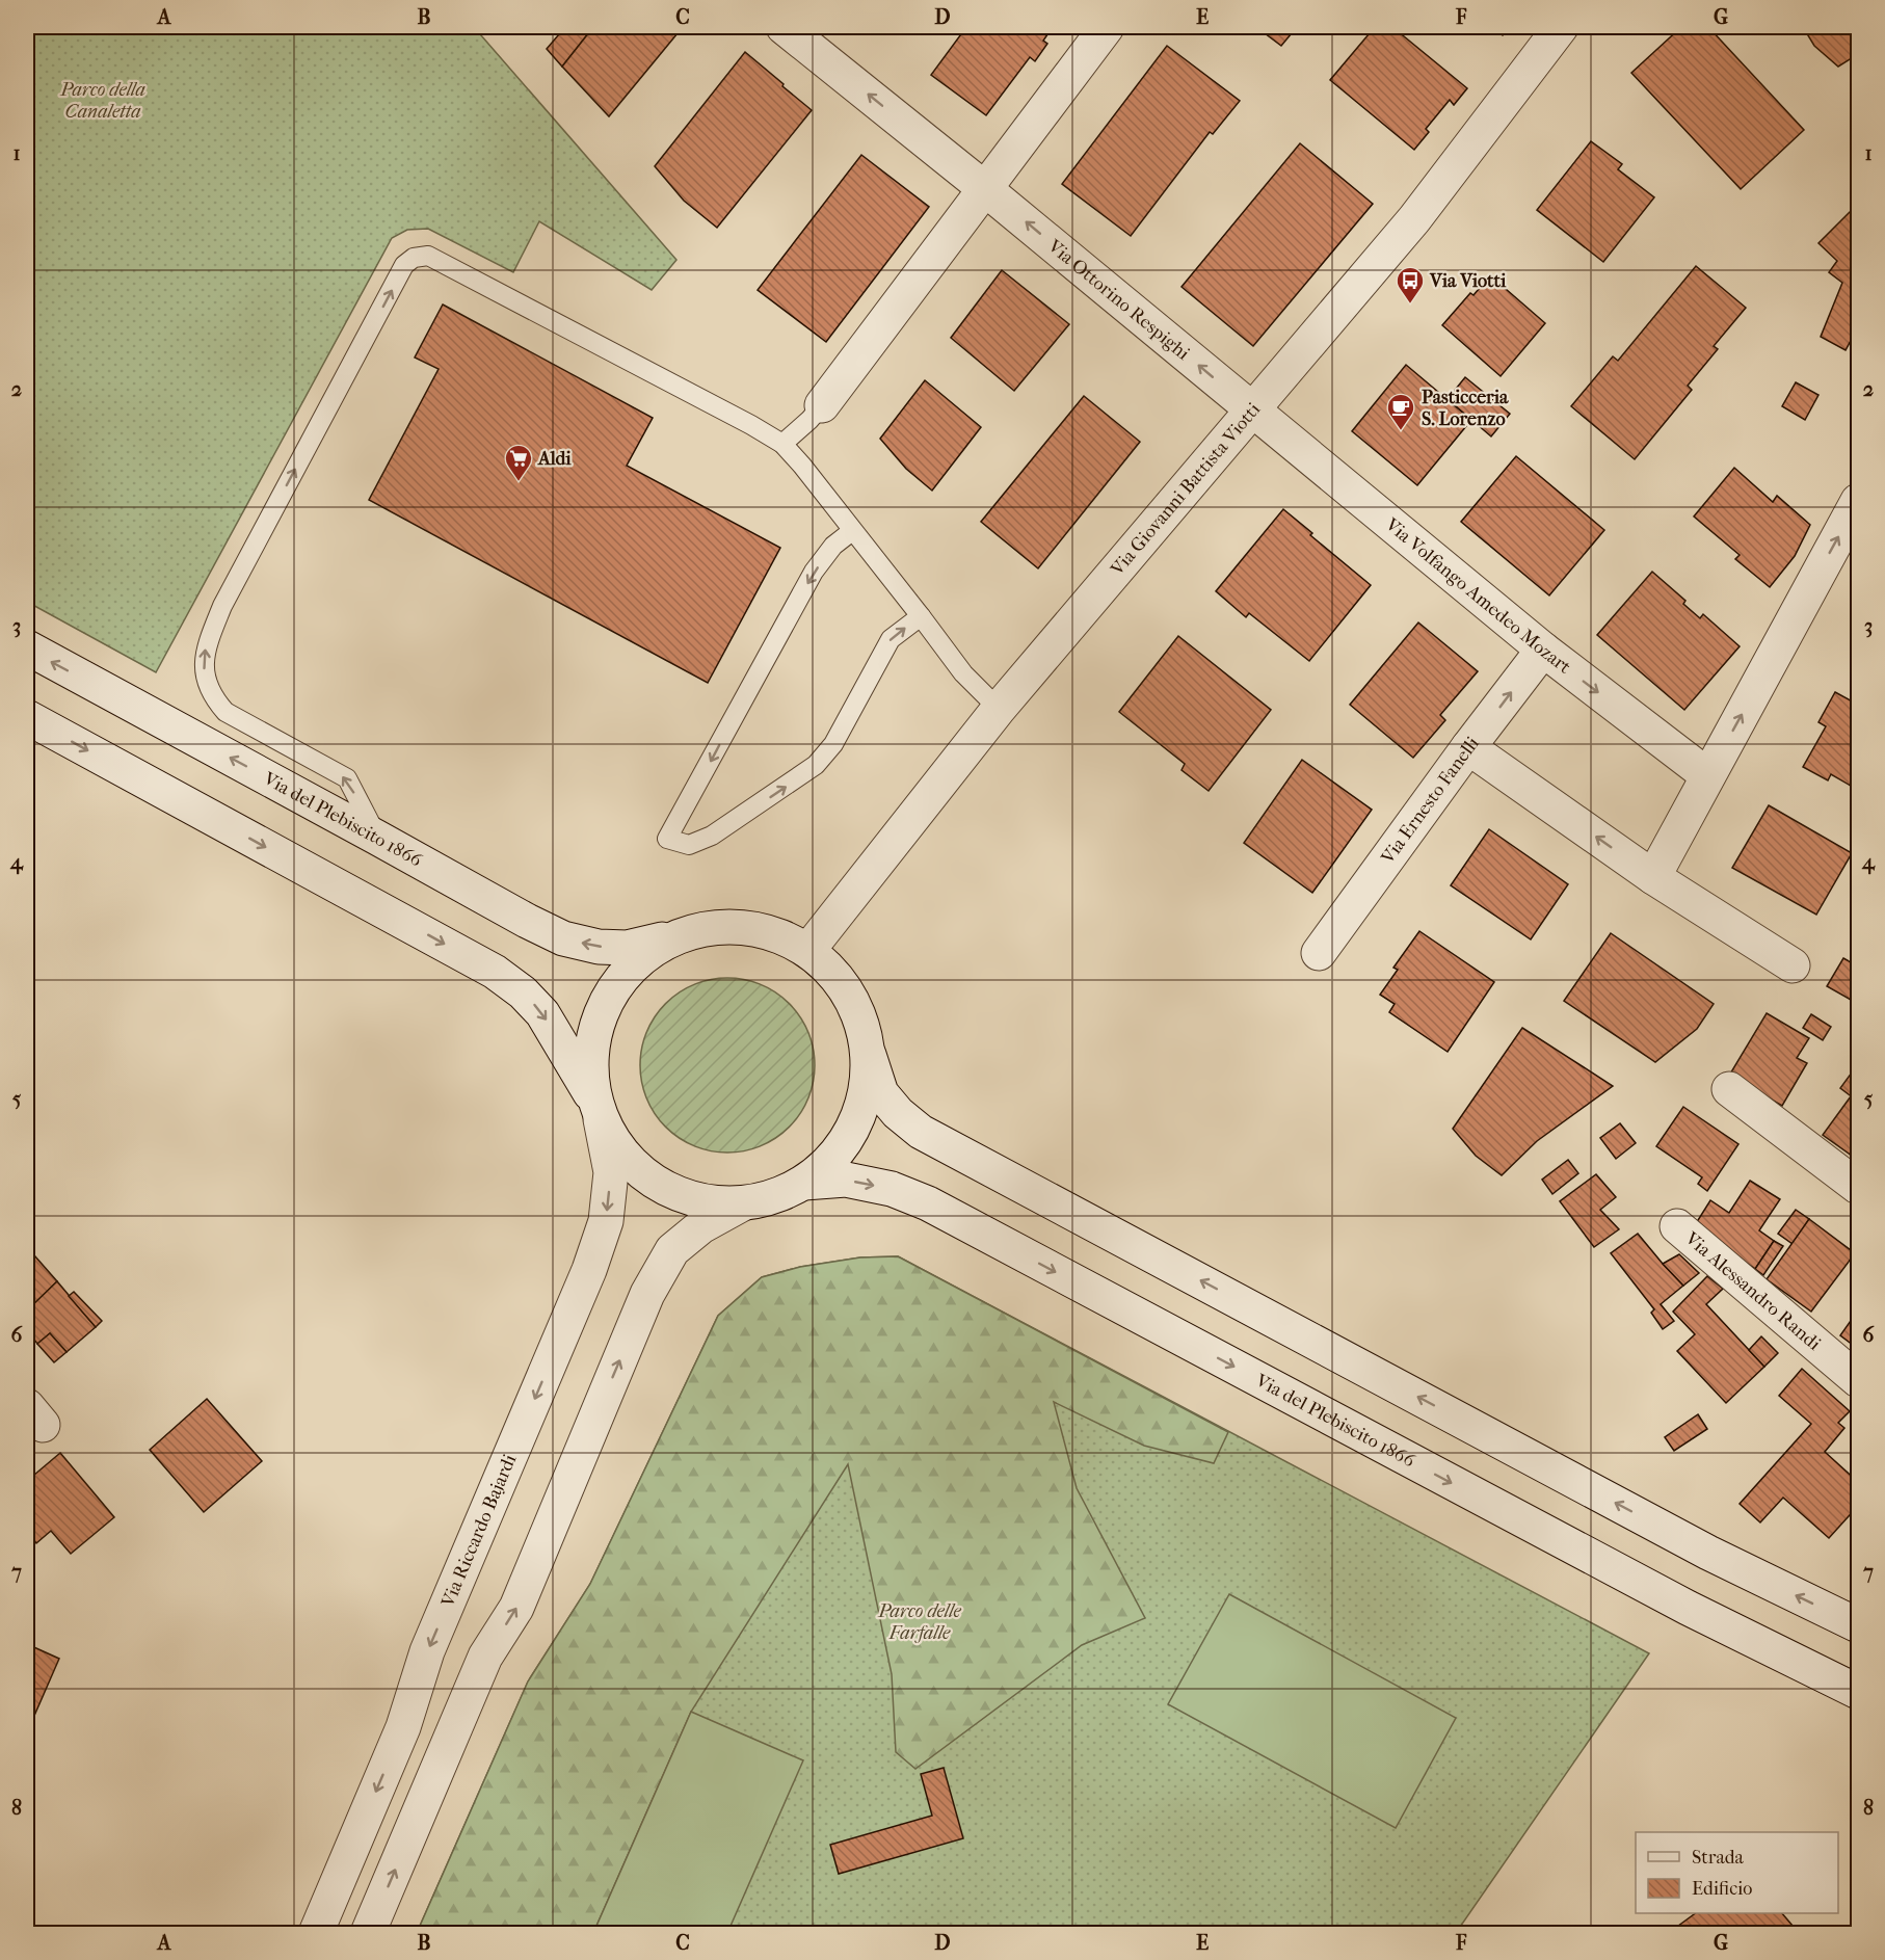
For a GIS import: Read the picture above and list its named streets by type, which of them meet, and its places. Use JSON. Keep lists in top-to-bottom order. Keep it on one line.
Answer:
{"streets":{"street":["Via Ottorino Respighi","Via Giovanni Battista Viotti","Via Volfango Amedeo Mozart","Via Ernesto Fanelli","Via del Plebiscito 1866","Via Alessandro Randi","Via Riccardo Bajardi"]},"crossings":[["Via Ottorino Respighi","Via Giovanni Battista Viotti"],["Via Ottorino Respighi","Via Volfango Amedeo Mozart"],["Via Giovanni Battista Viotti","Via Volfango Amedeo Mozart"],["Via Volfango Amedeo Mozart","Via Ernesto Fanelli"],["Via del Plebiscito 1866","Via Riccardo Bajardi"]],"one_way":["Via Ottorino Respighi"],"parks":["Parco della Canaletta","Parco delle Farfalle"],"places":{"bus stop":["Via Viotti"],"cafe":["Pasticceria S. Lorenzo"],"supermarket":["Aldi"]},"legend":["Strada","Edificio"],"grid":{"columns":["A","B","C","D","E","F","G"],"rows":["1","2","3","4","5","6","7","8"]}}
